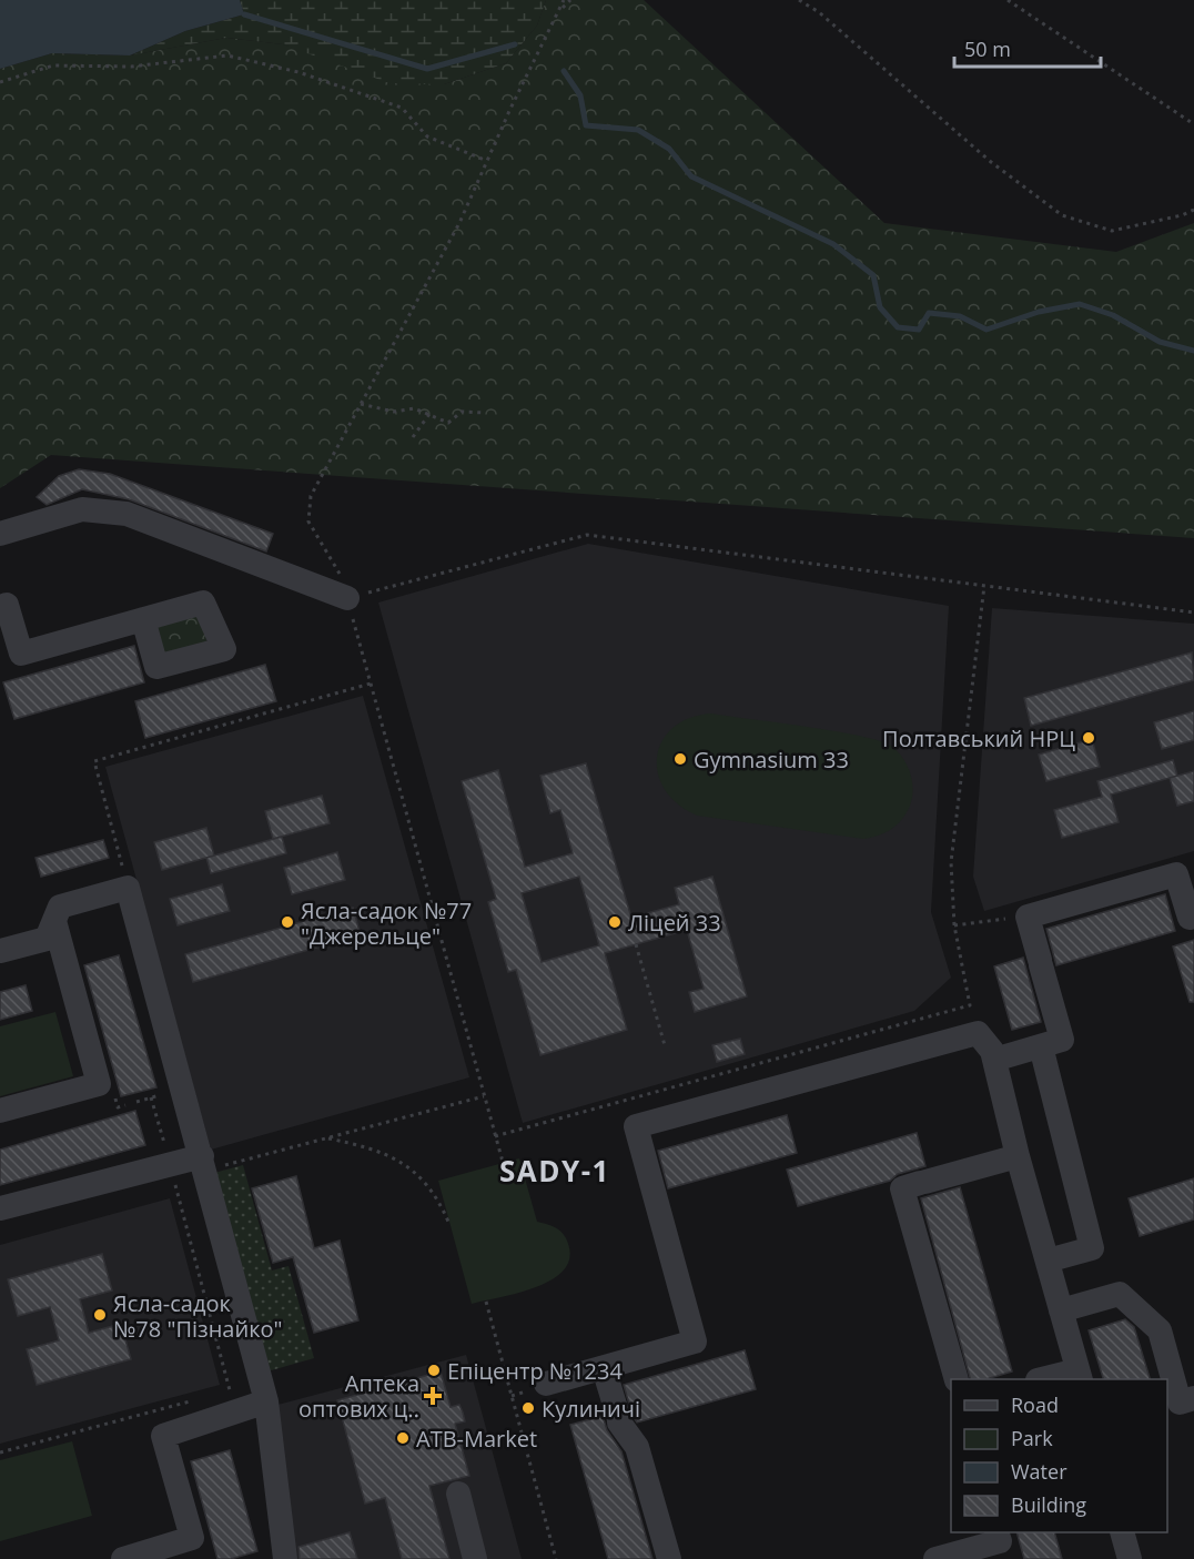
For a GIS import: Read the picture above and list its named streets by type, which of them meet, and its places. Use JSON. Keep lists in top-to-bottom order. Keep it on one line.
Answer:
{"districts":["SADY-1"],"places":{"other":["Полтавський НРЦ","Gymnasium 33","Ясла-садок №77 \"Джерельце\"","Ліцей 33","Ясла-садок №78 \"Пізнайко\"","Епіцентр №1234","Кулиничі","ATB-Market"],"health":["Аптека оптових ц‥"]},"legend":["Road","Park","Water","Building"],"scale_bar":"50 m"}
